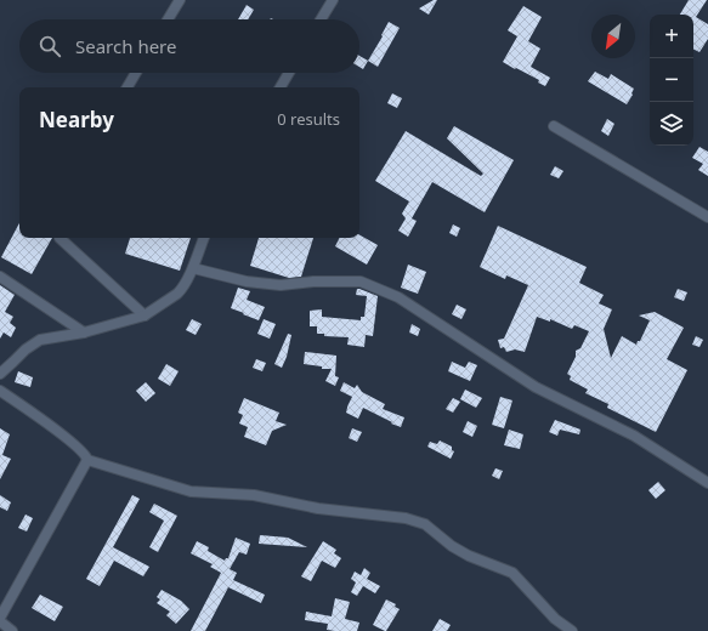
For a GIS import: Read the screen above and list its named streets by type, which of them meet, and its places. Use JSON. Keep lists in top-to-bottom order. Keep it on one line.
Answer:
{"north":"bottom left","page":{"map_buttons":["+","−"],"search":"Search here","heading":["Nearby","0 results"]}}
